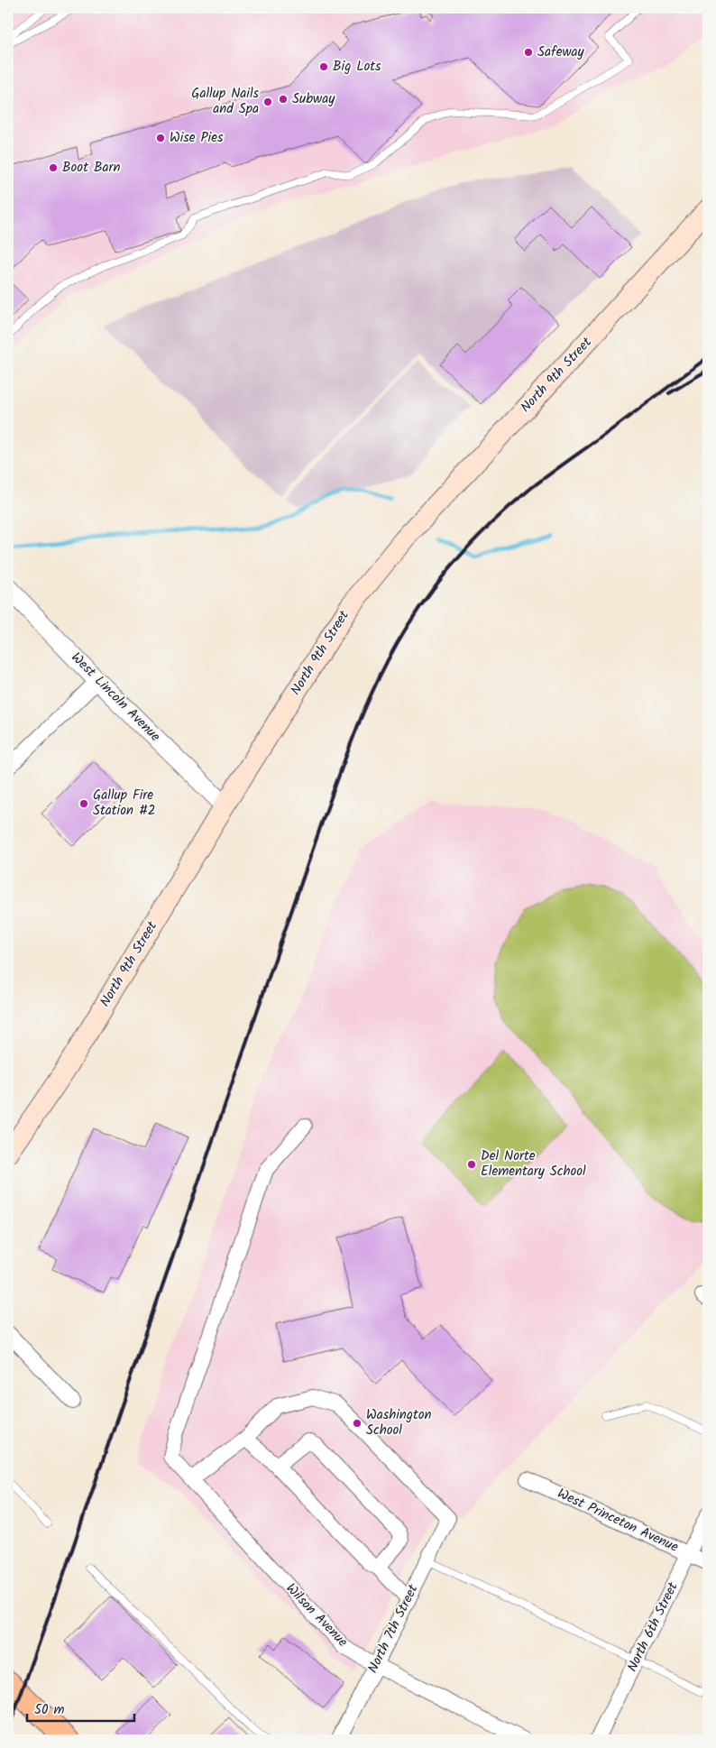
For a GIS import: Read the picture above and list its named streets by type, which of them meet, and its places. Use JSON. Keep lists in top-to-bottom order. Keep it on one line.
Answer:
{"streets":{"main road":["North 9th Street"],"street":["West Lincoln Avenue","West Princeton Avenue","Wilson Avenue","North 6th Street","North 7th Street"]},"crossings":[["North 9th Street","West Lincoln Avenue"],["West Princeton Avenue","North 6th Street"],["Wilson Avenue","North 7th Street"]],"places":["Safeway","Big Lots","Subway","Gallup Nails and Spa","Wise Pies","Boot Barn","Gallup Fire Station #2","Del Norte Elementary School","Washington School"],"scale_bar":"50 m"}
